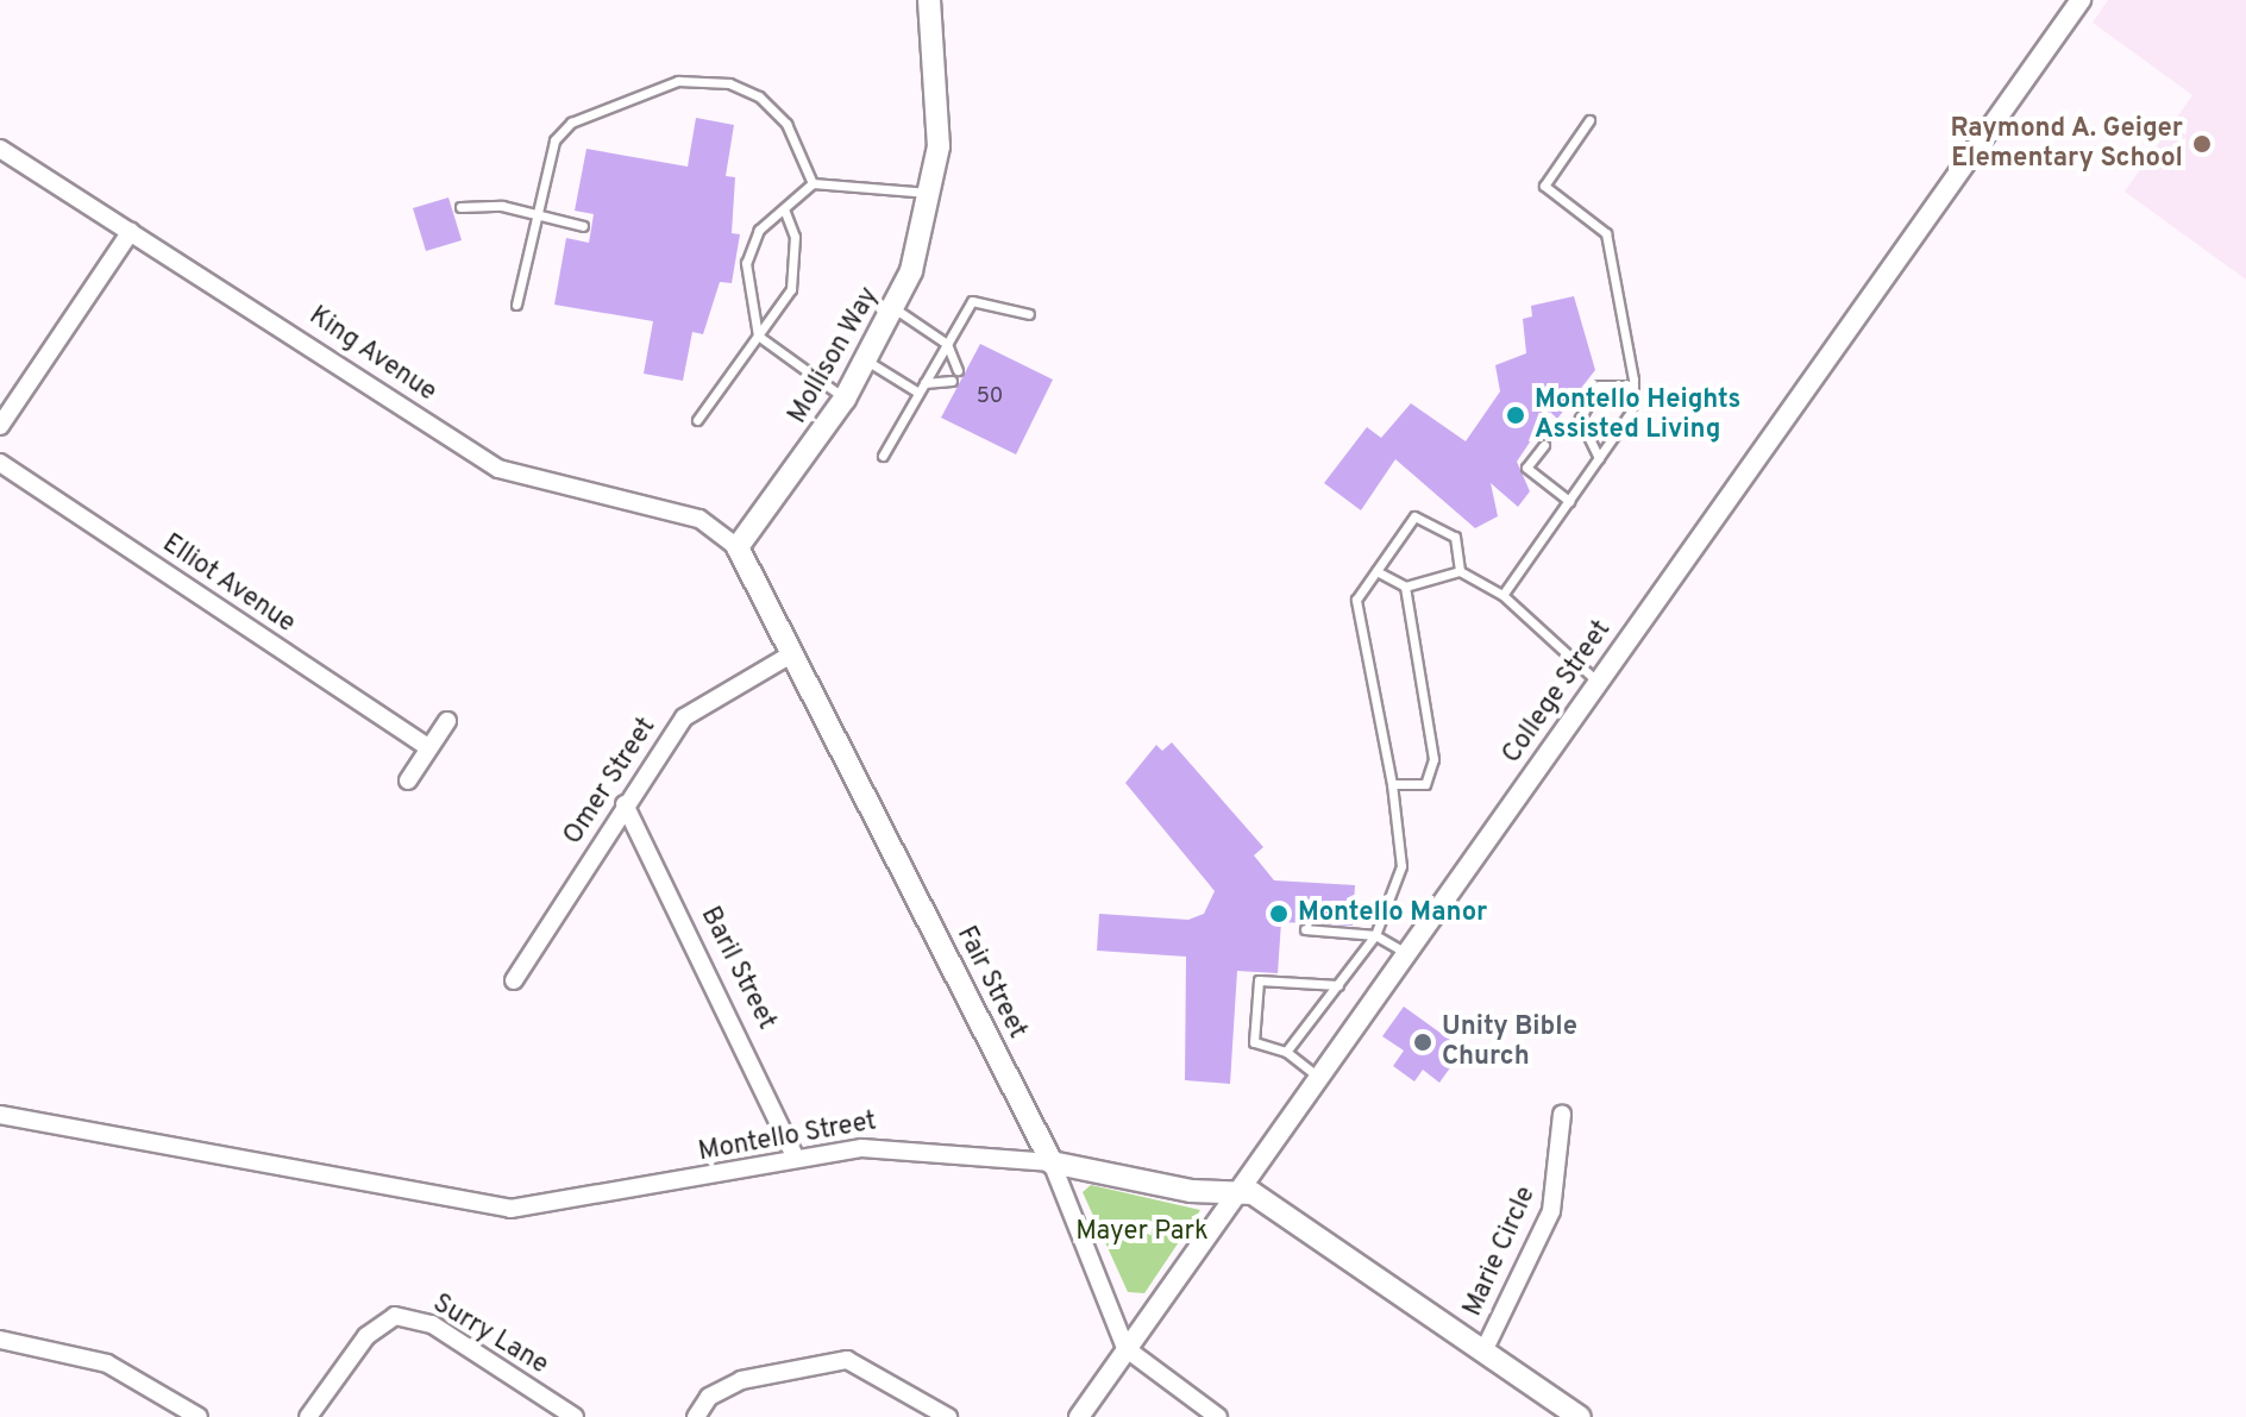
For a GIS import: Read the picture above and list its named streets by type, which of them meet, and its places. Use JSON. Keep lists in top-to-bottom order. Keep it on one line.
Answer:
{"streets":{"main road":["Mollison Way","Fair Street","Montello Street"],"street":["King Avenue","Elliot Avenue","College Street","Omer Street","Baril Street","Marie Circle","Surry Lane"]},"crossings":[["King Avenue","Mollison Way"],["King Avenue","Fair Street"],["Mollison Way","Fair Street"],["College Street","Fair Street"],["College Street","Montello Street"],["Omer Street","Baril Street"],["Omer Street","Fair Street"],["Baril Street","Montello Street"],["Fair Street","Montello Street"],["Montello Street","Marie Circle"]],"parks":["Mayer Park"],"places":["Raymond A. Geiger Elementary School","Montello Heights Assisted Living","Montello Manor","Unity Bible Church"],"house_numbers":["50"]}
